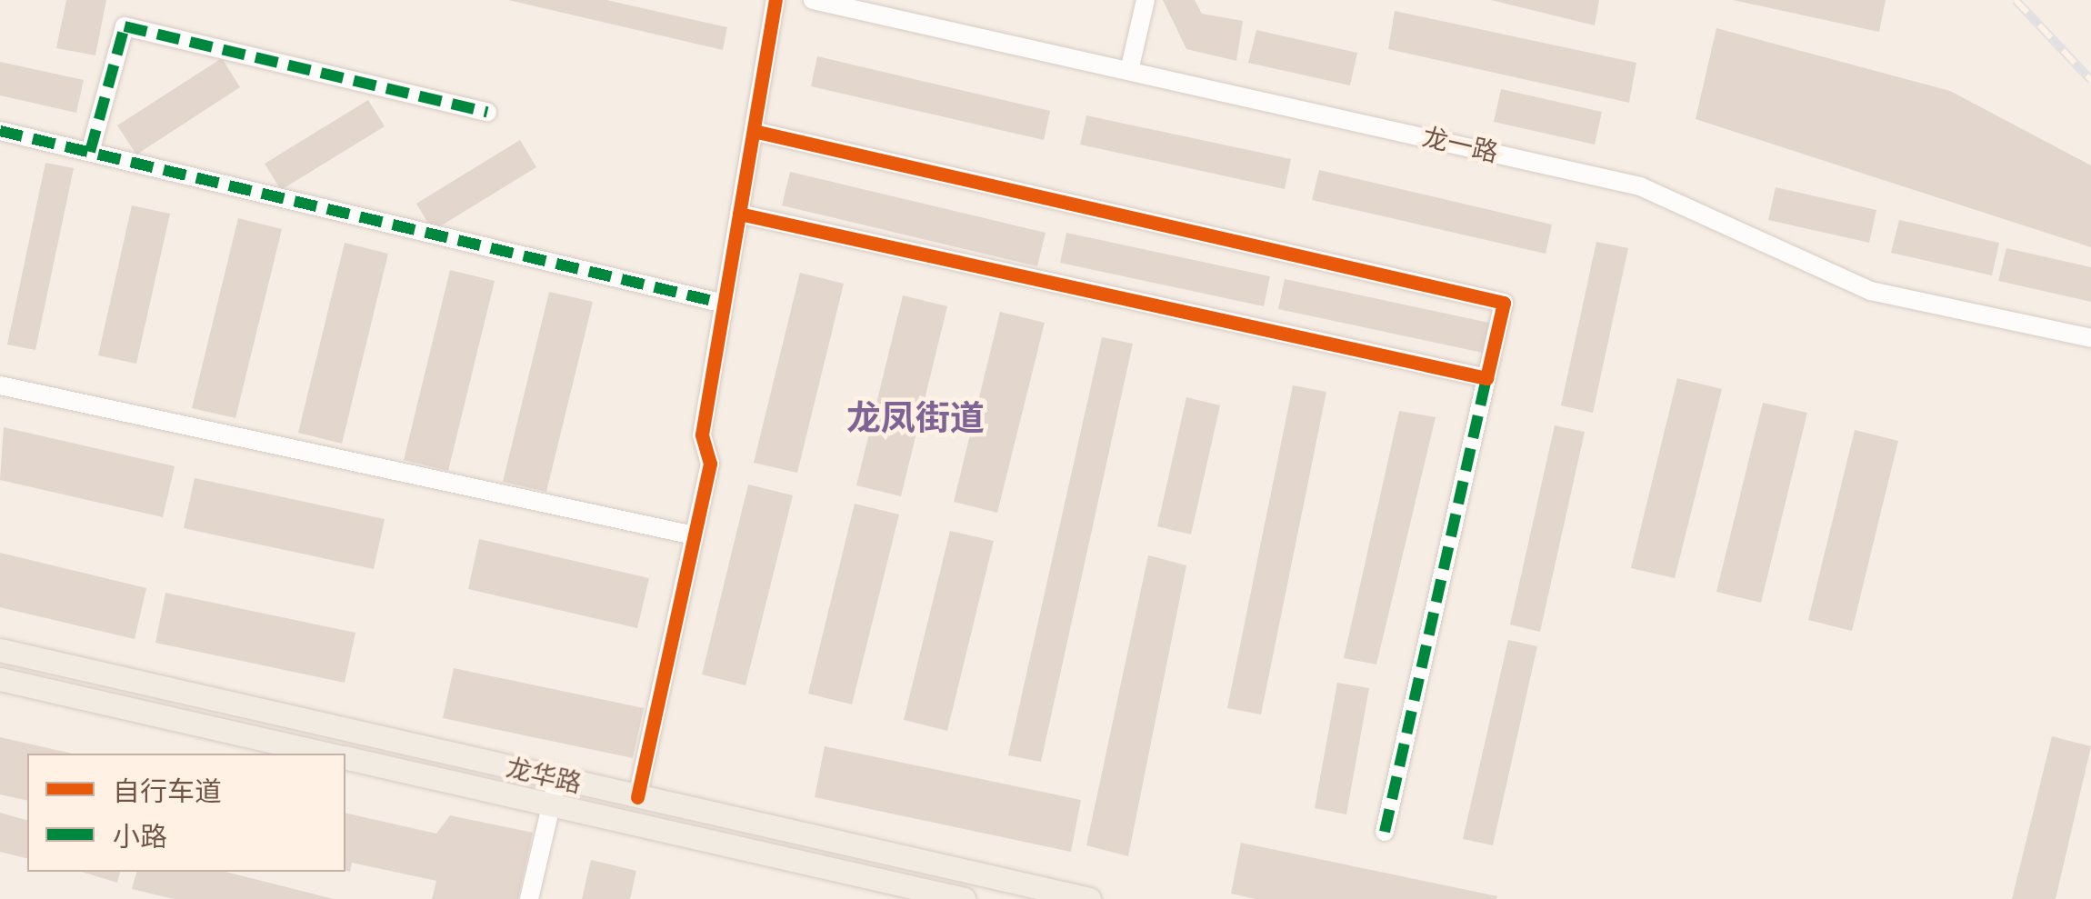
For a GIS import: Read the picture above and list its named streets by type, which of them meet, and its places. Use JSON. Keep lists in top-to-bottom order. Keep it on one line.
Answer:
{"streets":{"main road":["龙华路"],"street":["龙一路"]},"districts":["龙凤街道"],"legend":["自行车道","小路"]}
